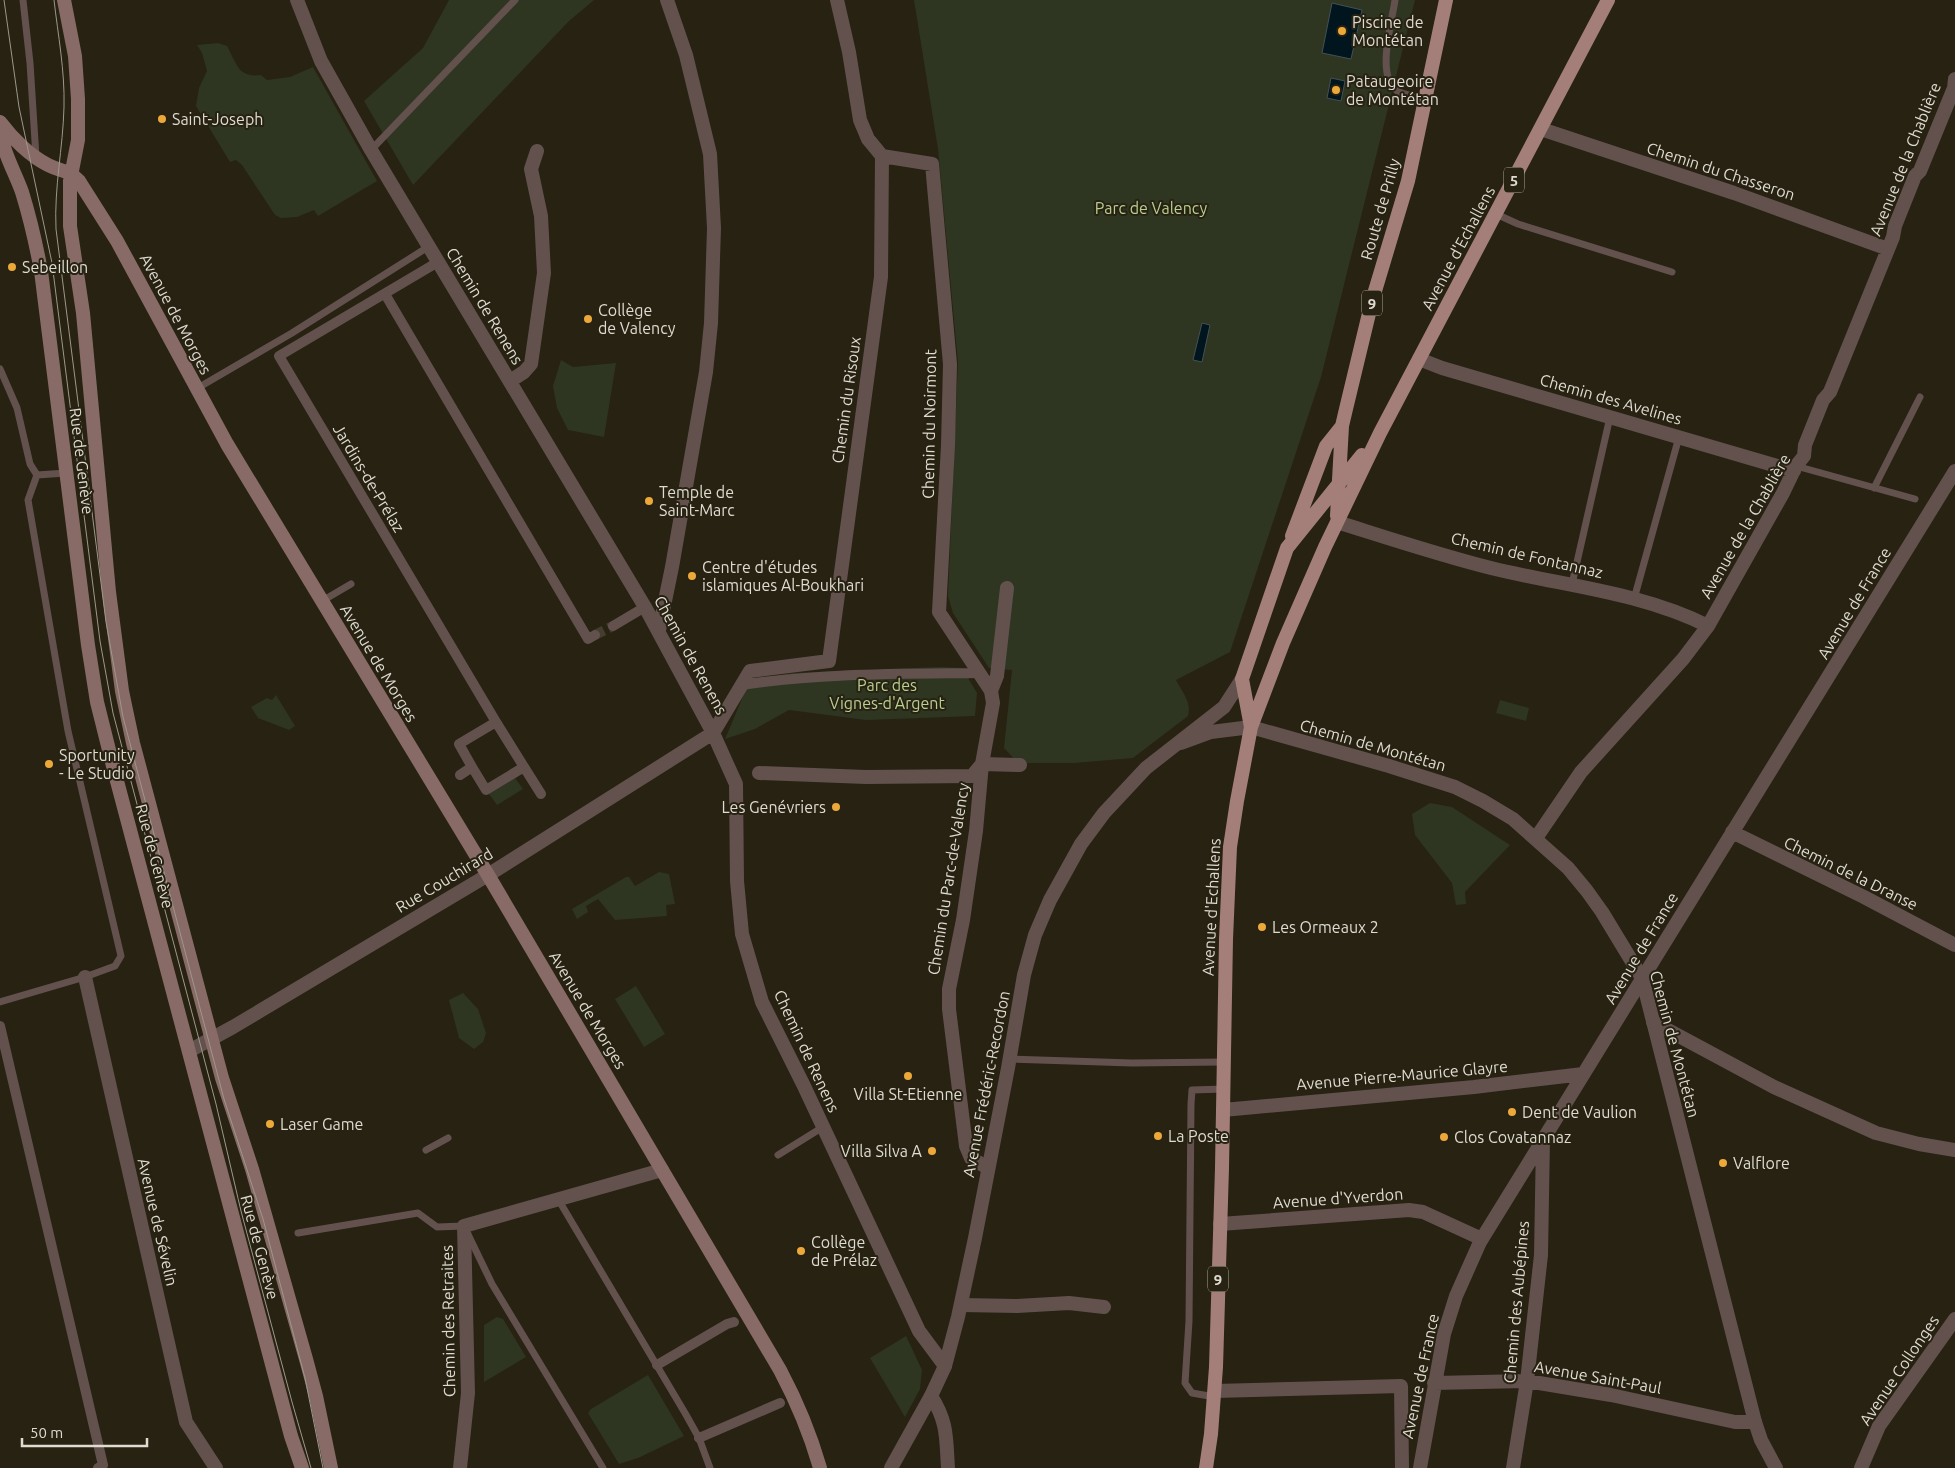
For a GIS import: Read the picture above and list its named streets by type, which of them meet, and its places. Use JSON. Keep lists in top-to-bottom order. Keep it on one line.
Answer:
{"streets":{"main road":["5","Route de Prilly","Avenue d'Echallens","9","Avenue de Morges","Rue de Genève"],"street":["Avenue de la Chablière","Chemin du Chasseron","Chemin de Renens","Chemin des Avelines","Chemin du Risoux","Chemin du Noirmont","Jardins-de-Prélaz","Chemin de Fontannaz","Avenue de France","Chemin de Montétan","Chemin de la Dranse","Chemin du Parc-de-Valency","Rue Couchirard","Avenue Pierre-Maurice Glayre","Avenue Frédéric-Recordon","Avenue d'Yverdon","Avenue de Sévelin","Chemin des Aubépines","Chemin des Retraites","Avenue Collonges","Avenue Saint-Paul"]},"crossings":[["Avenue de la Chablière","Chemin du Chasseron"],["Avenue de la Chablière","Chemin des Avelines"],["Avenue de la Chablière","Chemin de Fontannaz"],["Avenue de la Chablière","Chemin de Montétan"],["Chemin du Chasseron","Avenue d'Echallens"],["Route de Prilly","Avenue d'Echallens"],["Route de Prilly","Chemin de Fontannaz"],["Avenue d'Echallens","Chemin des Avelines"],["Avenue d'Echallens","Chemin de Fontannaz"],["Avenue d'Echallens","Chemin de Montétan"],["Avenue d'Echallens","Avenue Pierre-Maurice Glayre"],["Avenue d'Echallens","Avenue Frédéric-Recordon"],["Avenue d'Echallens","Avenue d'Yverdon"],["Chemin de Renens","Chemin du Risoux"],["Chemin de Renens","Jardins-de-Prélaz"],["Chemin de Renens","Rue Couchirard"],["Chemin de Renens","Avenue Frédéric-Recordon"],["Avenue de Morges","Rue de Genève"],["Avenue de Morges","Rue Couchirard"],["Chemin du Risoux","Chemin du Noirmont"],["Chemin du Risoux","Rue Couchirard"],["Chemin du Noirmont","Chemin du Parc-de-Valency"],["Rue de Genève","Rue Couchirard"],["Avenue de France","Chemin de Montétan"],["Avenue de France","Chemin de la Dranse"],["Avenue de France","Avenue Pierre-Maurice Glayre"],["Avenue de France","Avenue d'Yverdon"],["Avenue de France","Chemin des Aubépines"],["Avenue de France","Avenue Saint-Paul"],["Chemin de Montétan","Avenue Frédéric-Recordon"],["Chemin de Montétan","Avenue Saint-Paul"],["Chemin du Parc-de-Valency","Avenue Frédéric-Recordon"],["Chemin des Aubépines","Avenue Saint-Paul"]],"parks":["Parc de Valency","Parc des Vignes-d'Argent"],"places":["Piscine de Montétan","Pataugeoire de Montétan","Saint-Joseph","Sebeillon","Collège de Valency","Temple de Saint-Marc","Centre d'études islamiques Al-Boukhari","Sportunity - Le Studio","Les Genévriers","Les Ormeaux 2","Villa St-Etienne","Dent de Vaulion","Laser Game","La Poste","Clos Covatannaz","Villa Silva A","Valflore","Collège de Prélaz"],"scale_bar":"50 m"}
